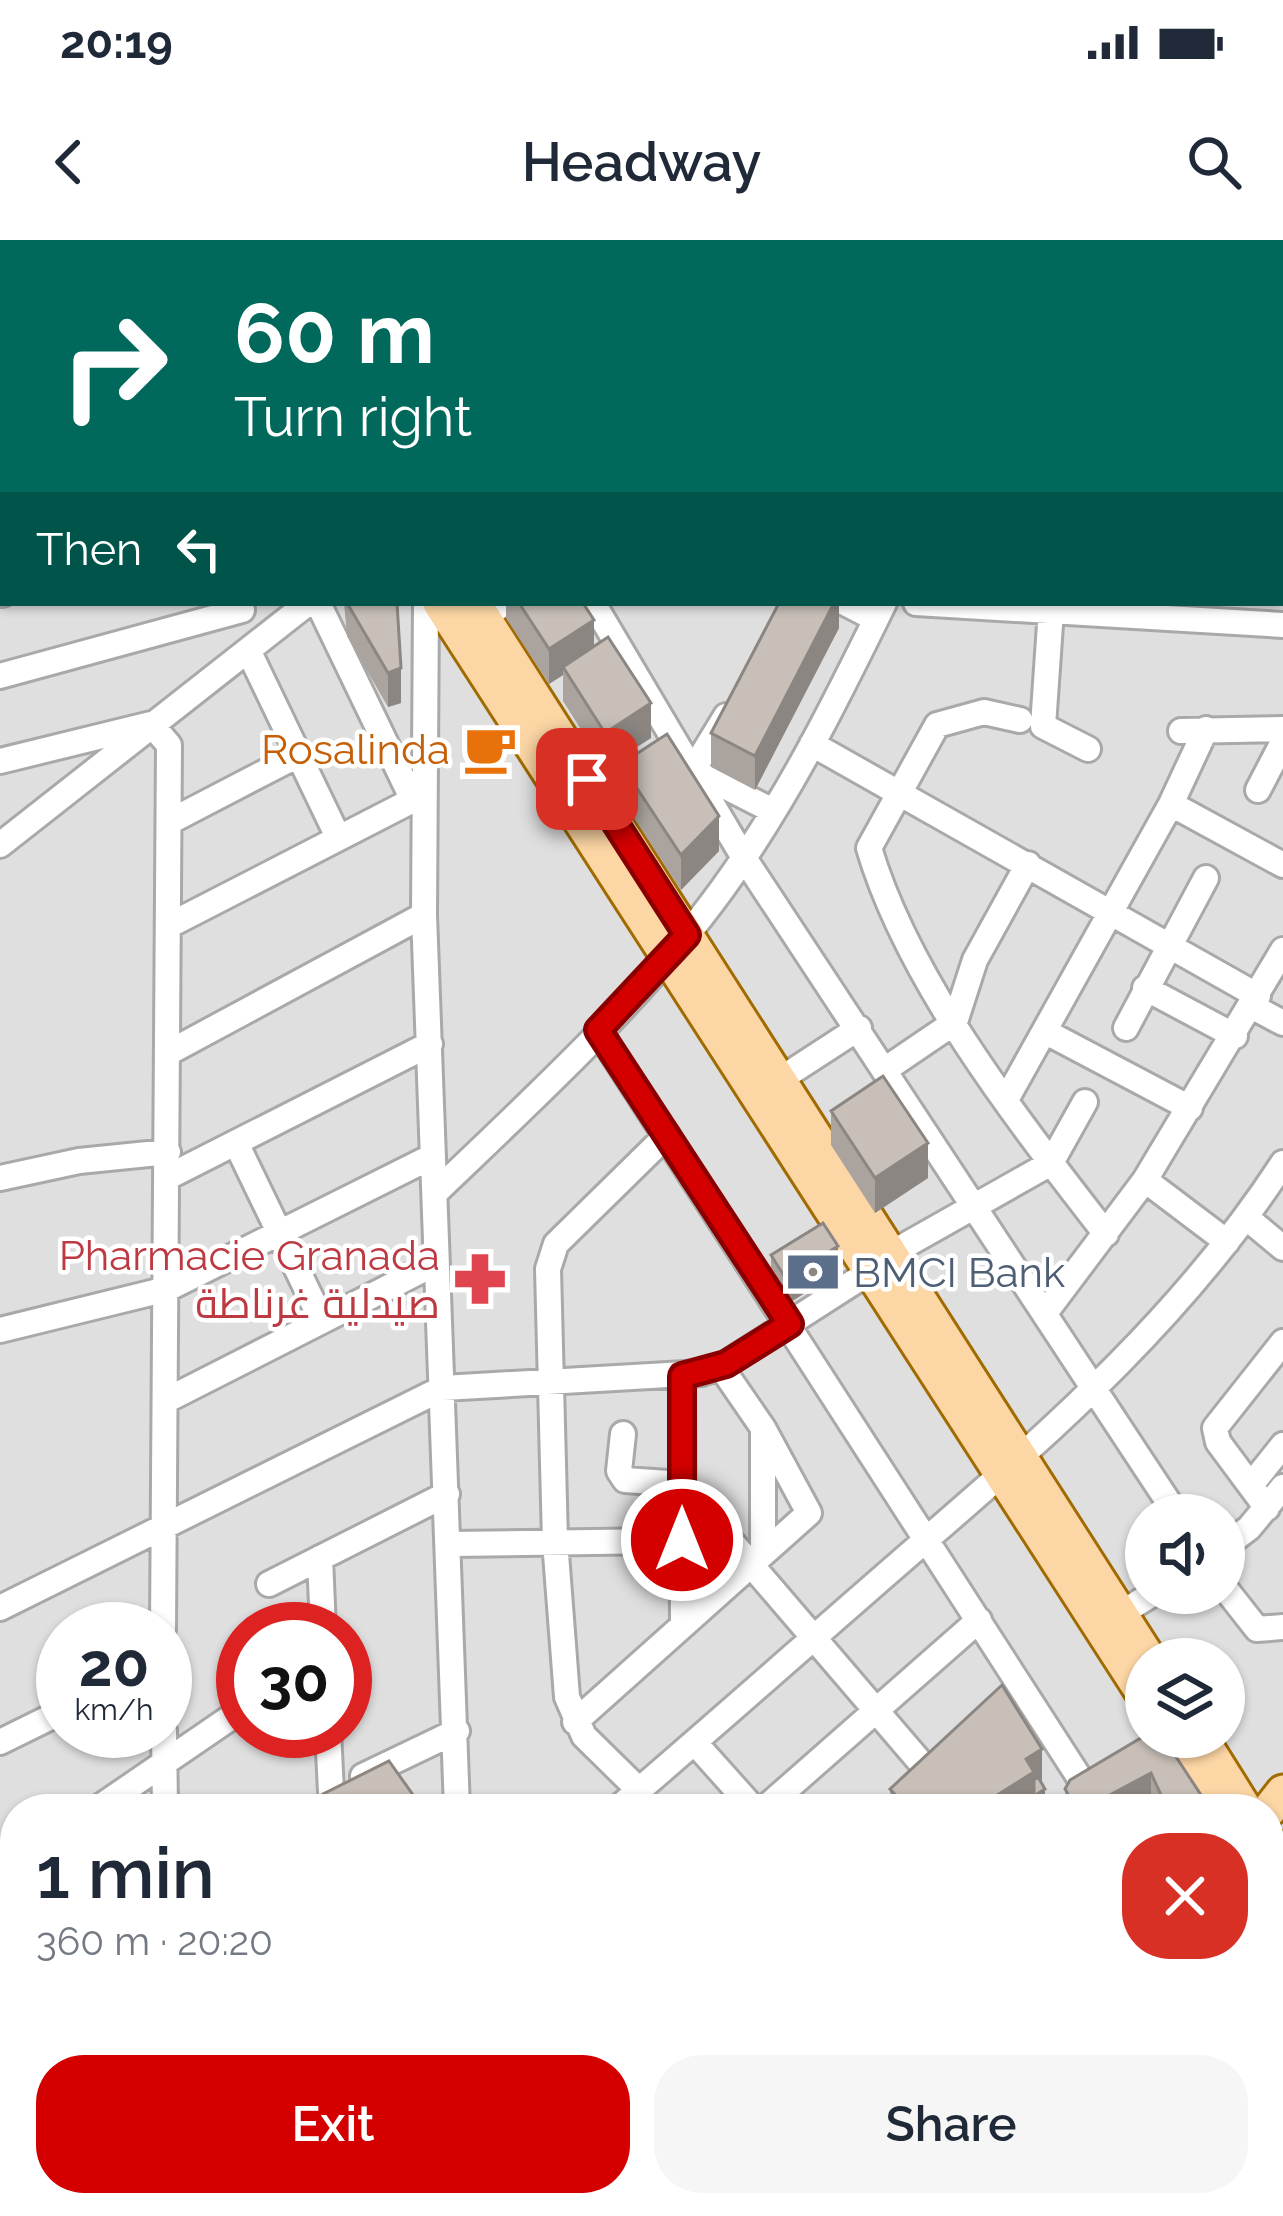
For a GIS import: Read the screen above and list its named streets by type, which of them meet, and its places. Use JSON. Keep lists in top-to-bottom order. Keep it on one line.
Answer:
{"places":{"cafe":["Rosalinda"],"bank":["BMCI Bank"],"pharmacy":["Pharmacie Granada صيدلية غرناطة"]},"page":{"status":"20:19","header":"Headway","turn":["60 m","Turn right"],"then":"Then","speed":"20 km/h","limit":"30","heading":["1 min","360 m · 20:20"],"buttons":["Exit","Share"]}}
